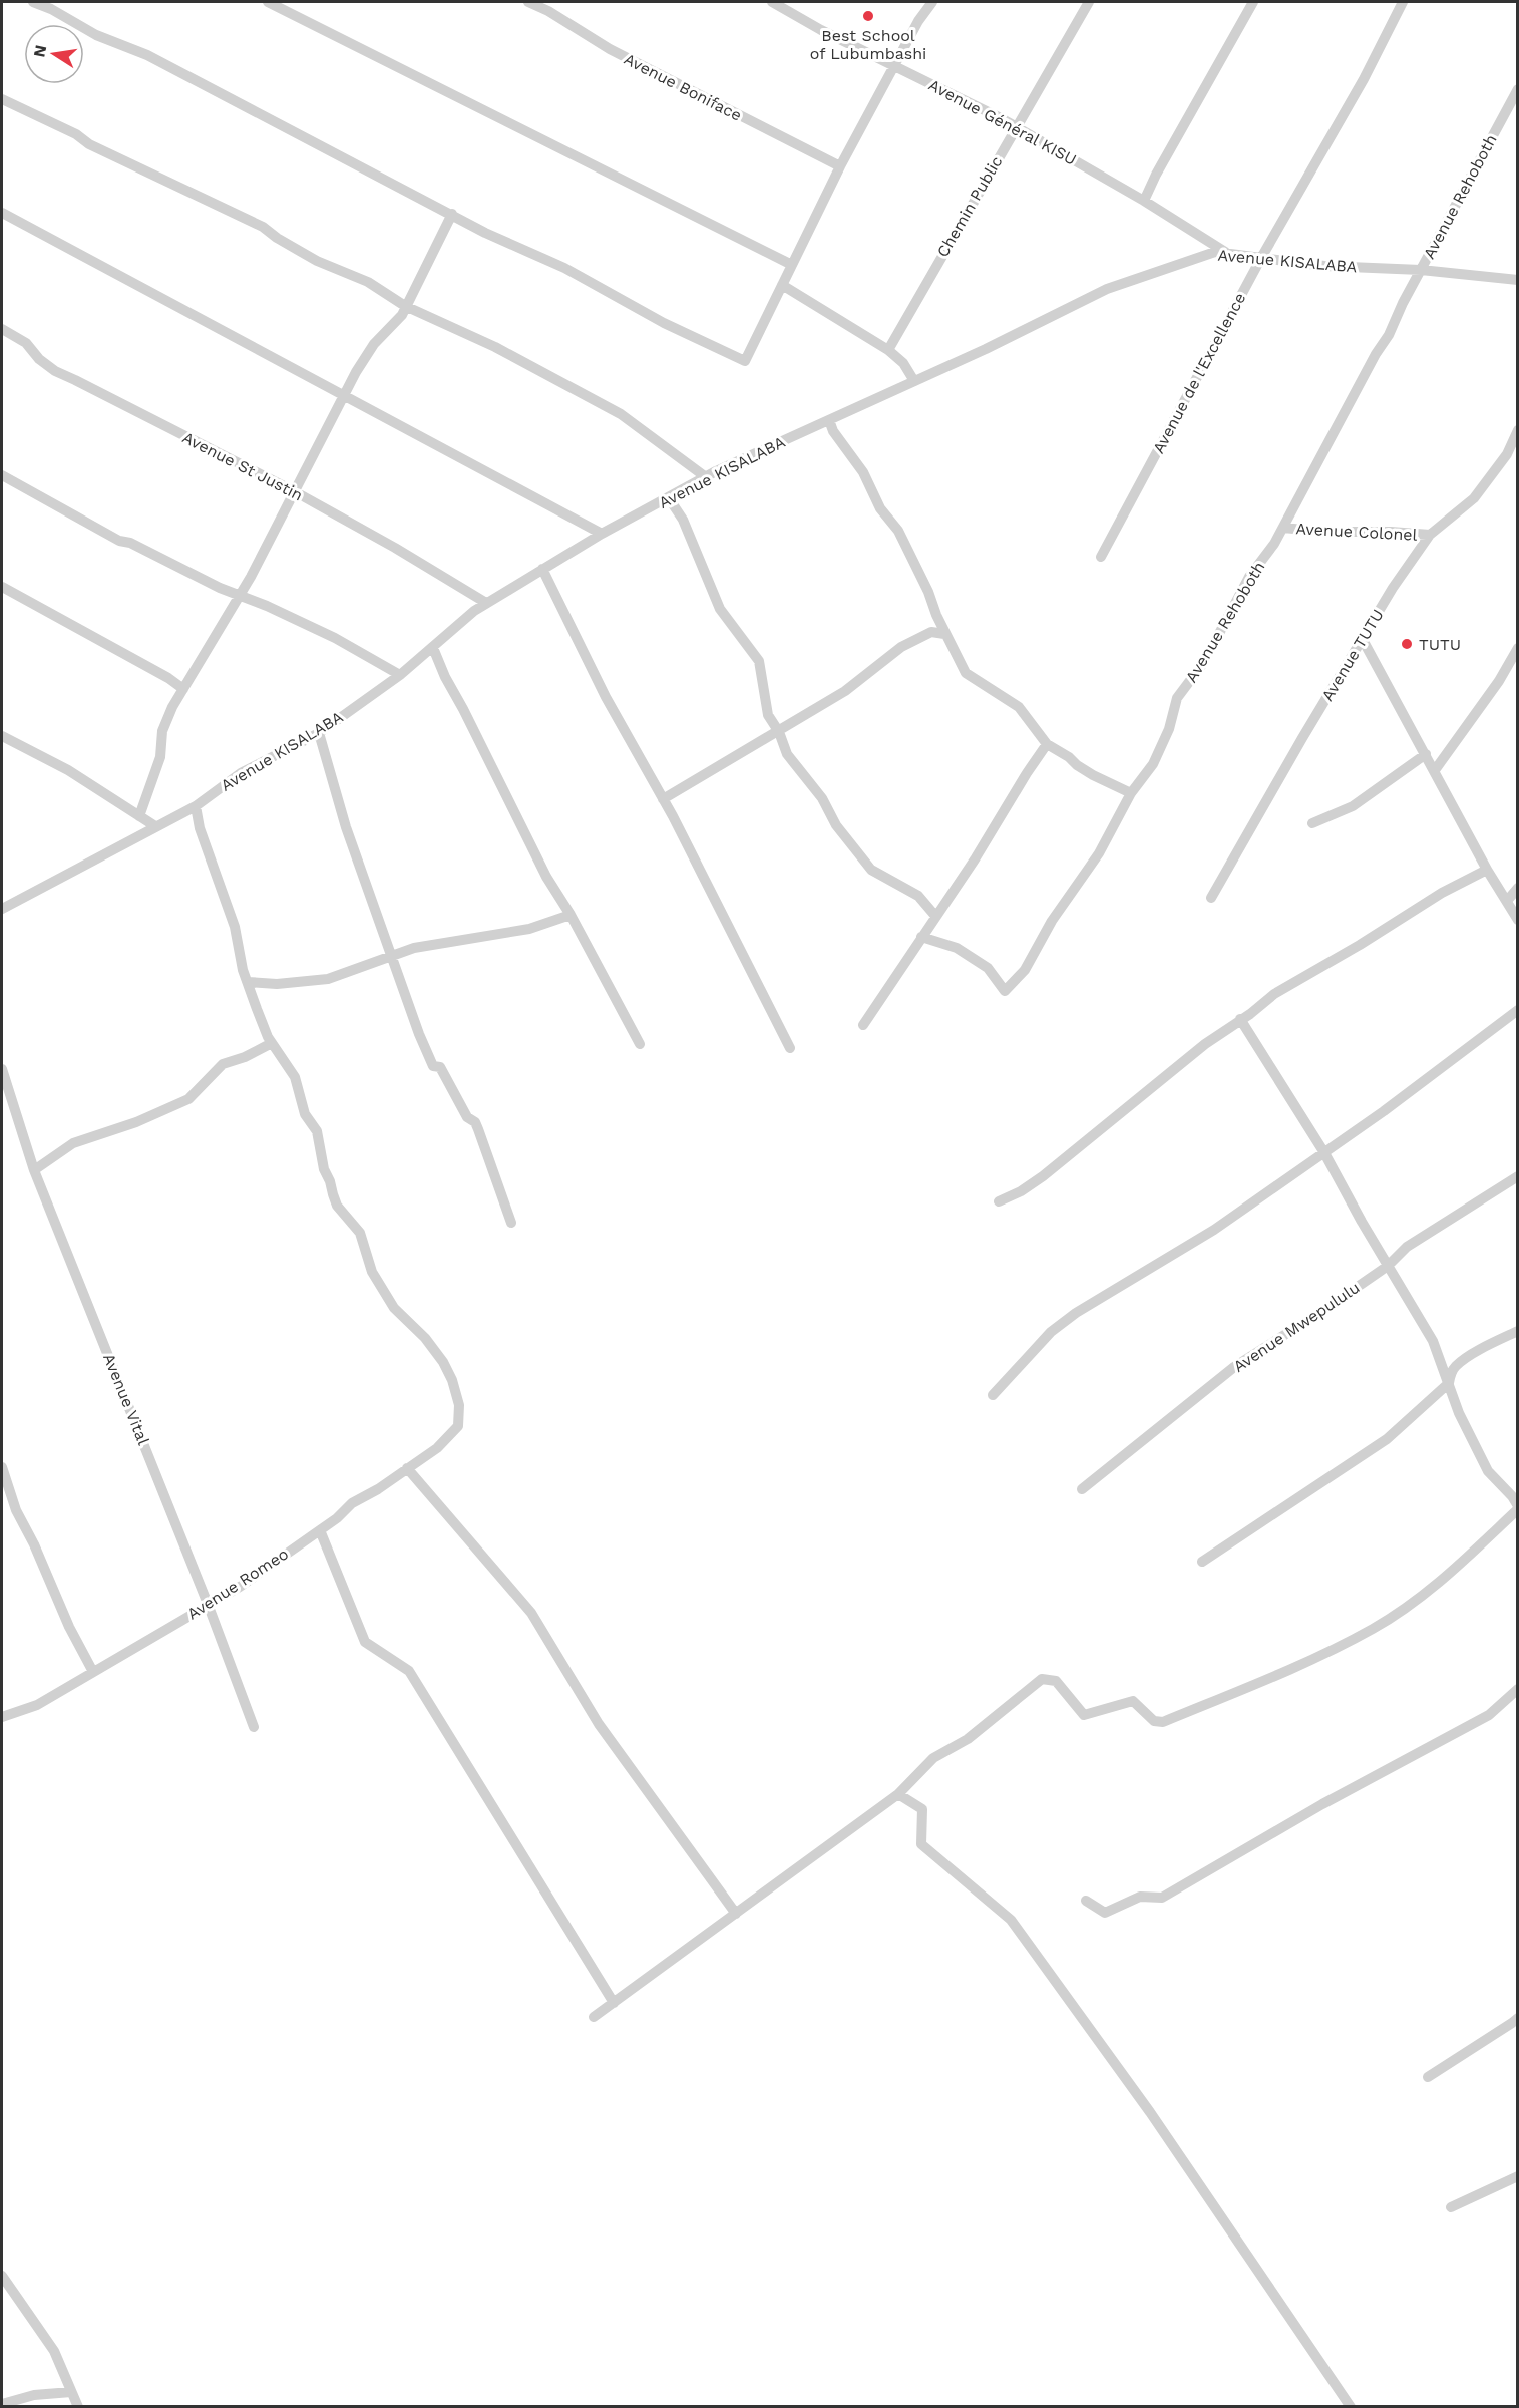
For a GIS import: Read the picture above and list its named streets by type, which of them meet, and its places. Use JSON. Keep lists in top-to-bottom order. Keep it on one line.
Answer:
{"streets":{"street":["Avenue Boniface","Avenue Général KISU","Avenue Rehoboth","Chemin Public","Avenue KISALABA","Avenue de l'Excellence","Avenue St Justin","Avenue Colonel","Avenue TUTU","Avenue Mwepululu","Avenue Vital","Avenue Romeo"]},"crossings":[["Avenue Général KISU","Chemin Public"],["Avenue Général KISU","Avenue KISALABA"],["Avenue Rehoboth","Avenue KISALABA"],["Avenue Rehoboth","Avenue Colonel"],["Avenue KISALABA","Avenue de l'Excellence"],["Avenue KISALABA","Avenue St Justin"],["Avenue Colonel","Avenue TUTU"],["Avenue Vital","Avenue Romeo"]],"places":["Best School of Lubumbashi","TUTU"],"north":"left"}
